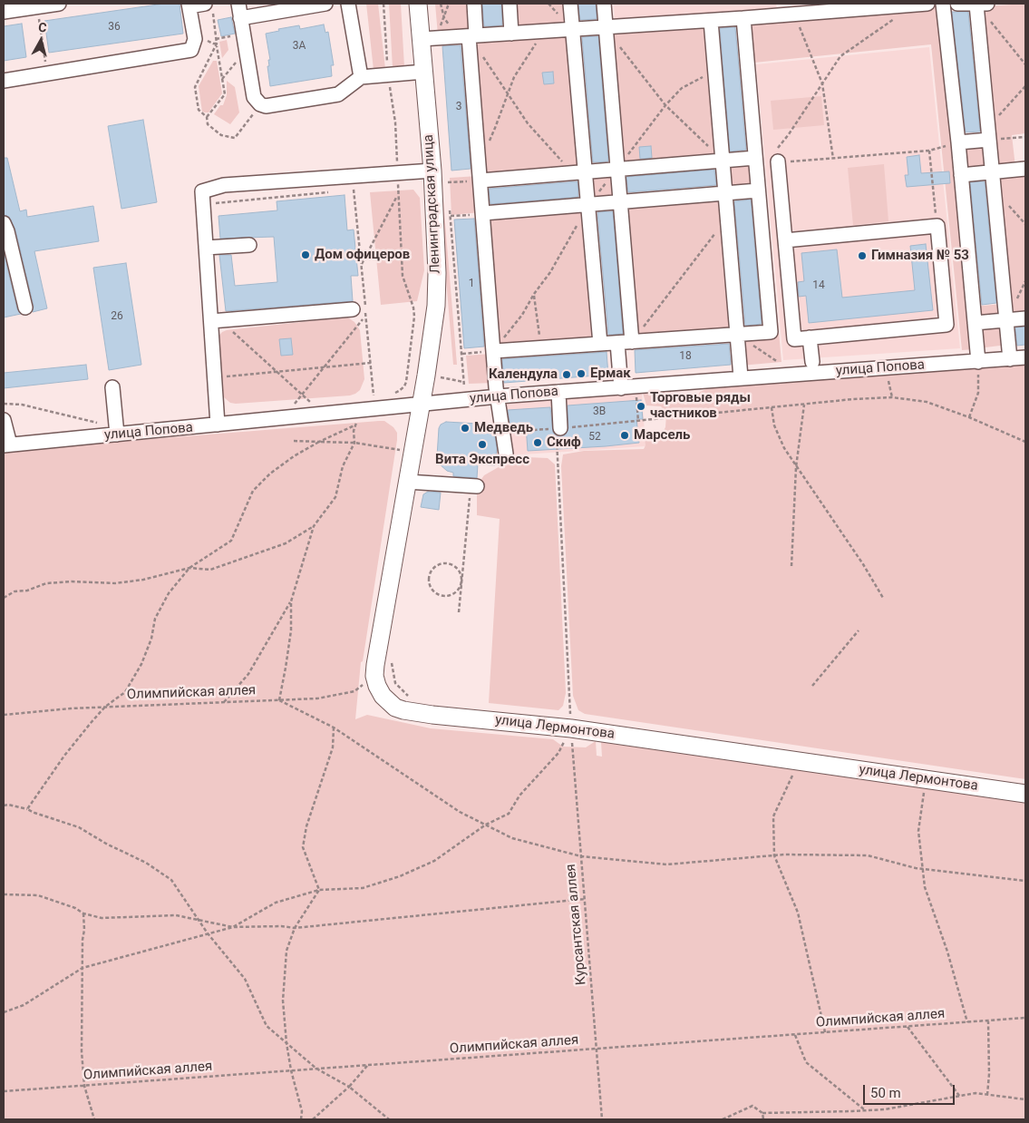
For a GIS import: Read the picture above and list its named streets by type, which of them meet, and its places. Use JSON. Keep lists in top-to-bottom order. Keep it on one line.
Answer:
{"streets":{"main road":["Ленинградская улица","улица Лермонтова"],"street":["улица Попова"],"path":["Олимпийская аллея","Курсантская аллея"]},"crossings":[["Ленинградская улица","улица Попова"],["Олимпийская аллея","улица Лермонтова"],["Олимпийская аллея","Курсантская аллея"],["улица Лермонтова","Курсантская аллея"]],"places":["Дом офицеров","Гимназия № 53","Ермак","Календула","Торговые ряды частников","Медведь","Марсель","Скиф","Вита Экспресс"],"house_numbers":["36","3А","3","1","14","26","18","3В","52"],"scale_bar":"50 m","north":"top"}
